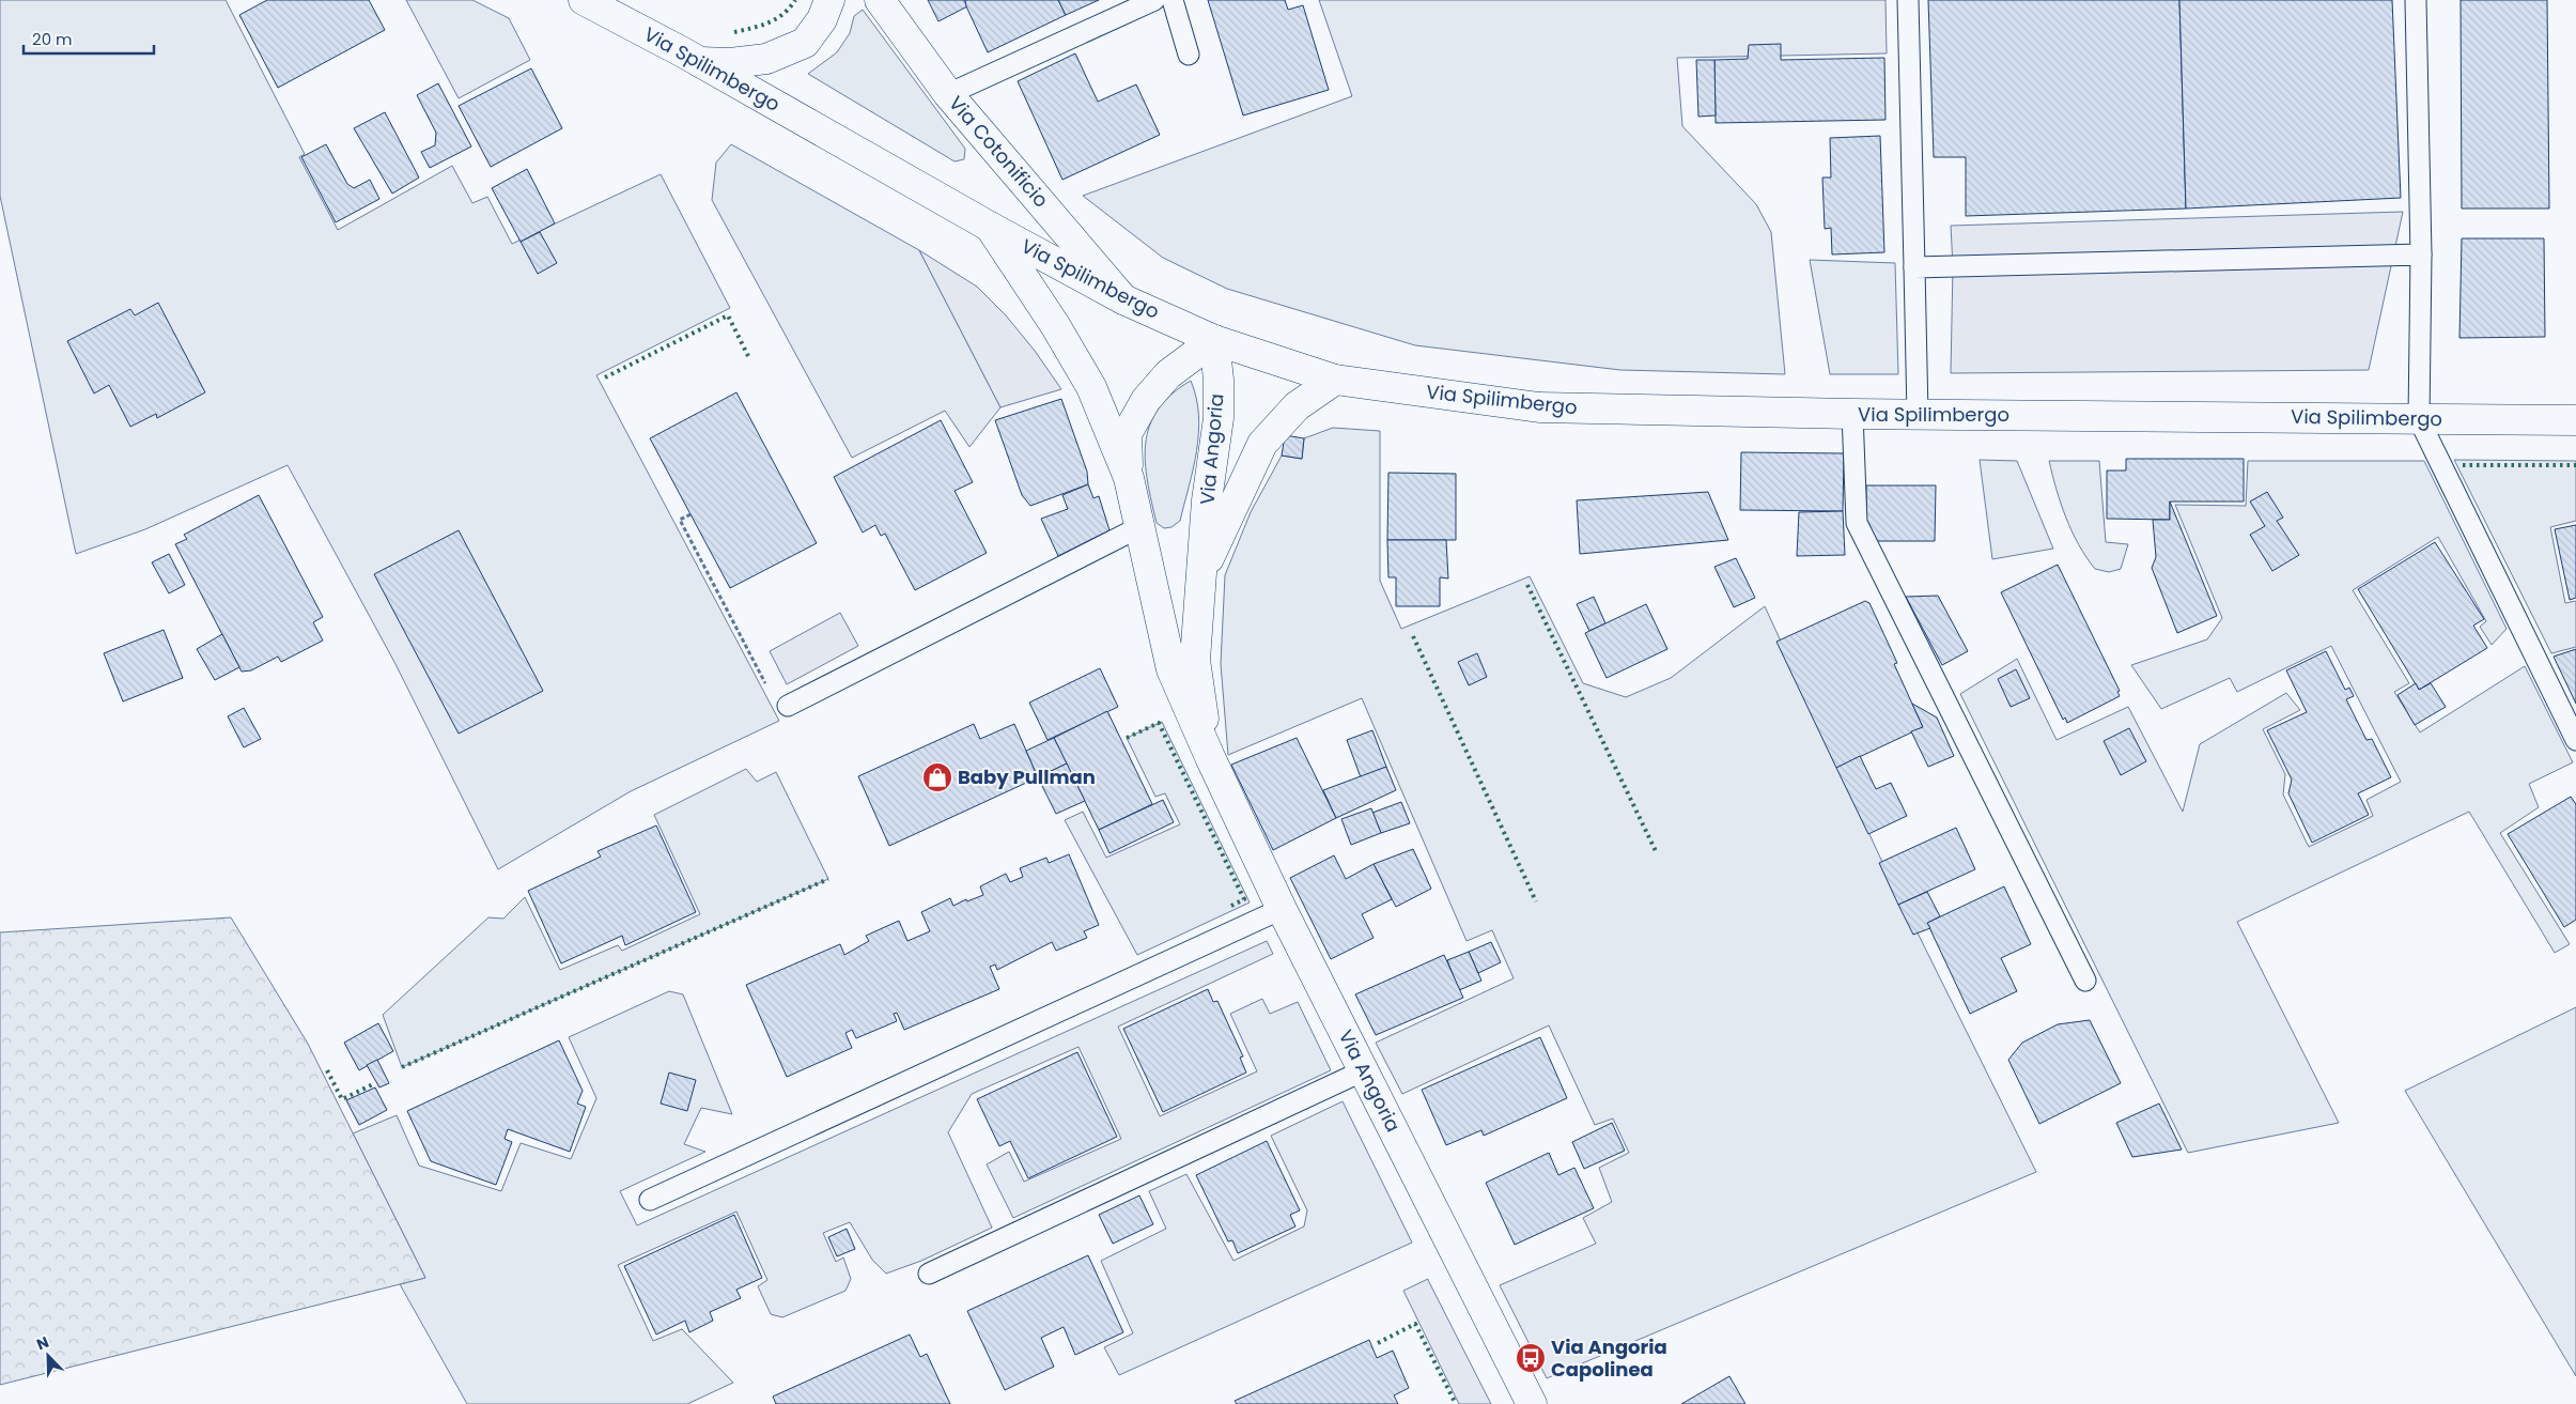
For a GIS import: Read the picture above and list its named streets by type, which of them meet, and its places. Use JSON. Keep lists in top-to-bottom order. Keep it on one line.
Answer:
{"streets":{"street":["Via Spilimbergo","Via Cotonificio","Via Angoria"]},"crossings":[["Via Spilimbergo","Via Cotonificio"],["Via Spilimbergo","Via Angoria"]],"places":{"shop":["Baby Pullman"],"bus stop":["Via Angoria Capolinea"]},"scale_bar":"20 m","north":"top left"}
